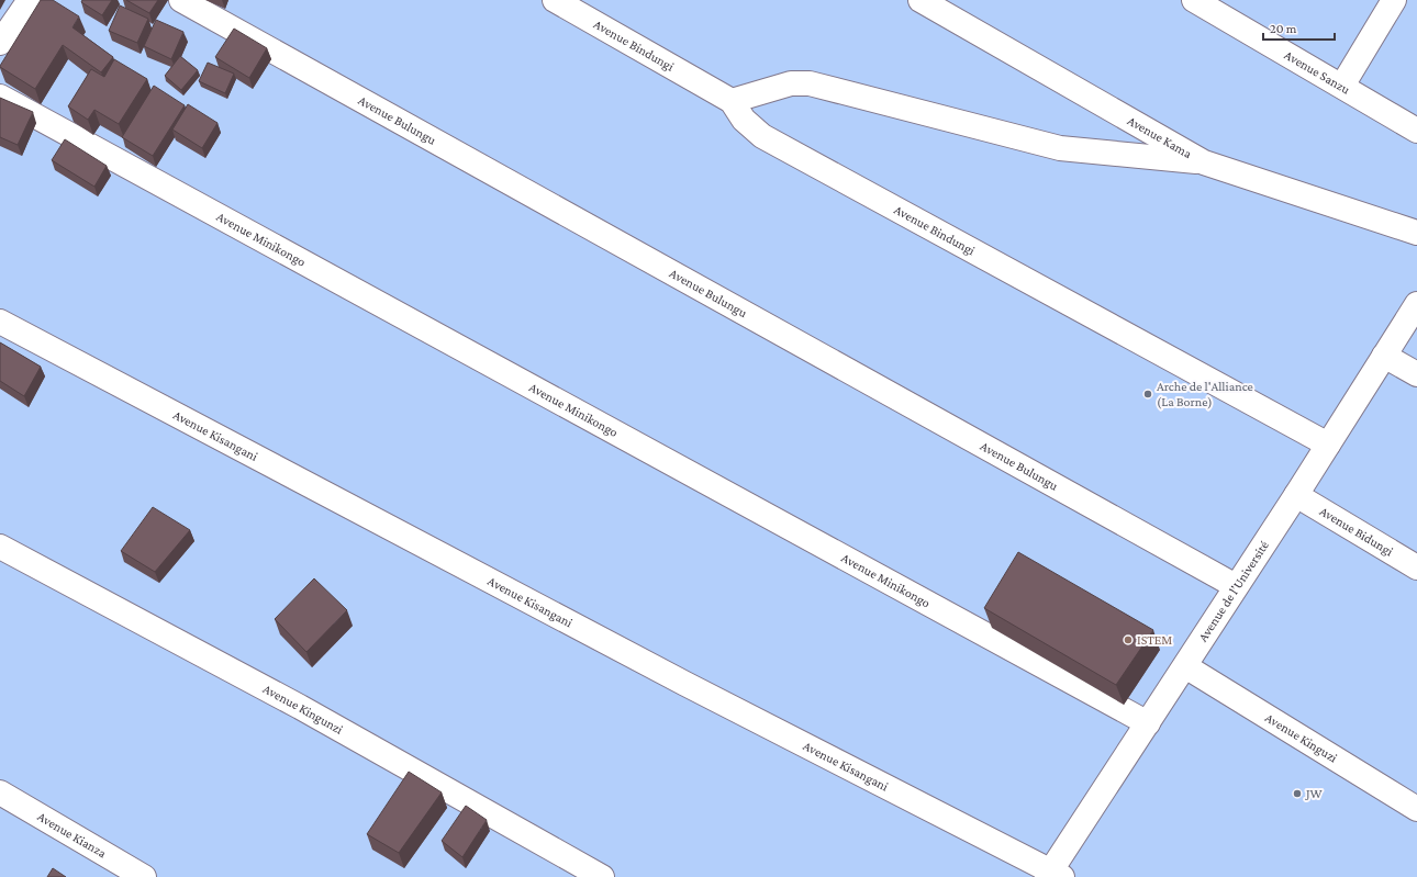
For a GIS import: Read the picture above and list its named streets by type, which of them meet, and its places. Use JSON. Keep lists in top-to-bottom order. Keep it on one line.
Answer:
{"streets":{"street":["Avenue Bindungi","Avenue Sanzu","Avenue Bulungu","Avenue Kama","Avenue Minikongo","Avenue Kisangani","Avenue Bidungi","Avenue de l’Université","Avenue Kingunzi","Avenue Kinguzi","Avenue Kianza"]},"crossings":[["Avenue Bindungi","Avenue de l’Université"],["Avenue Bulungu","Avenue de l’Université"],["Avenue Minikongo","Avenue de l’Université"],["Avenue Kisangani","Avenue de l’Université"],["Avenue Bidungi","Avenue de l’Université"],["Avenue de l’Université","Avenue Kinguzi"]],"places":["Arche de l'Alliance (La Borne)","ISTEM","JW"],"scale_bar":"20 m"}
